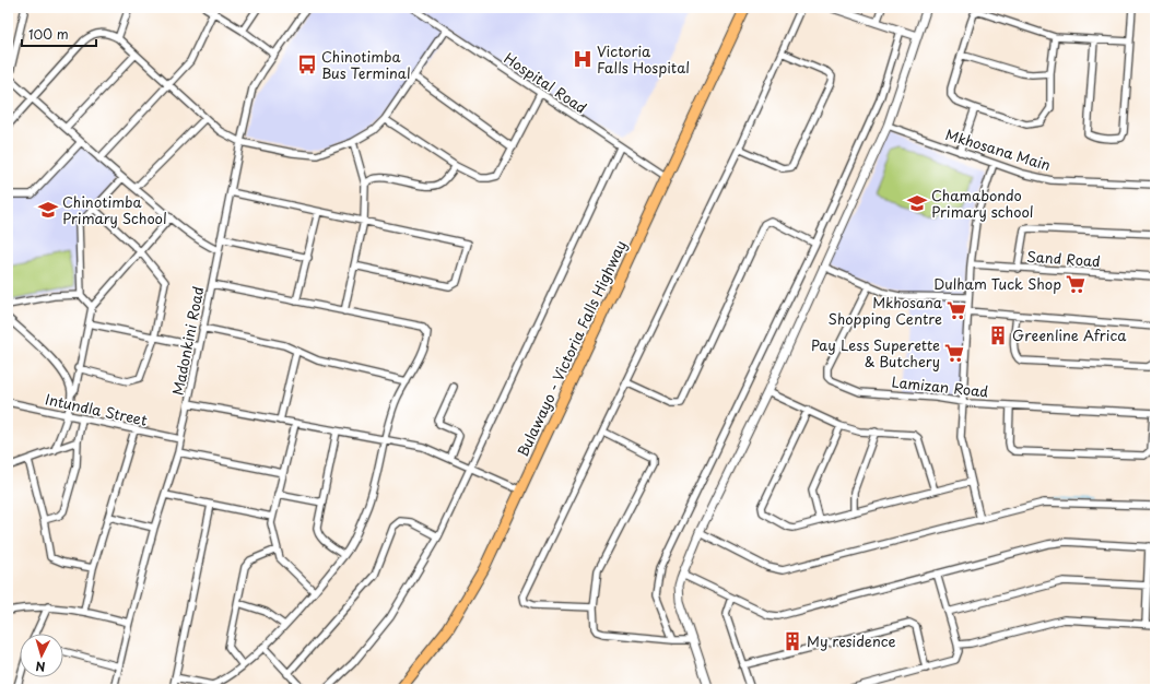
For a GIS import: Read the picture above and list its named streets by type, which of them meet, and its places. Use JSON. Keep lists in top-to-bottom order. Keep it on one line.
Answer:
{"streets":{"highway":["Bulawayo - Victoria Falls Highway"],"street":["Hospital Road","Mkhosana Main","Sand Road","Madonkini Road","Lamizan Road","Intundla Street"]},"crossings":[["Hospital Road","Bulawayo - Victoria Falls Highway"],["Madonkini Road","Intundla Street"]],"places":{"hospital":["Victoria Falls Hospital"],"bus stop":["Chinotimba Bus Terminal"],"school or university":["Chamabondo Primary school","Chinotimba Primary School"],"supermarket":["Dulham Tuck Shop","Mkhosana Shopping Centre","Pay Less Superette & Butchery"],"building":["Greenline Africa","My residence"]},"scale_bar":"100 m","north":"bottom"}
